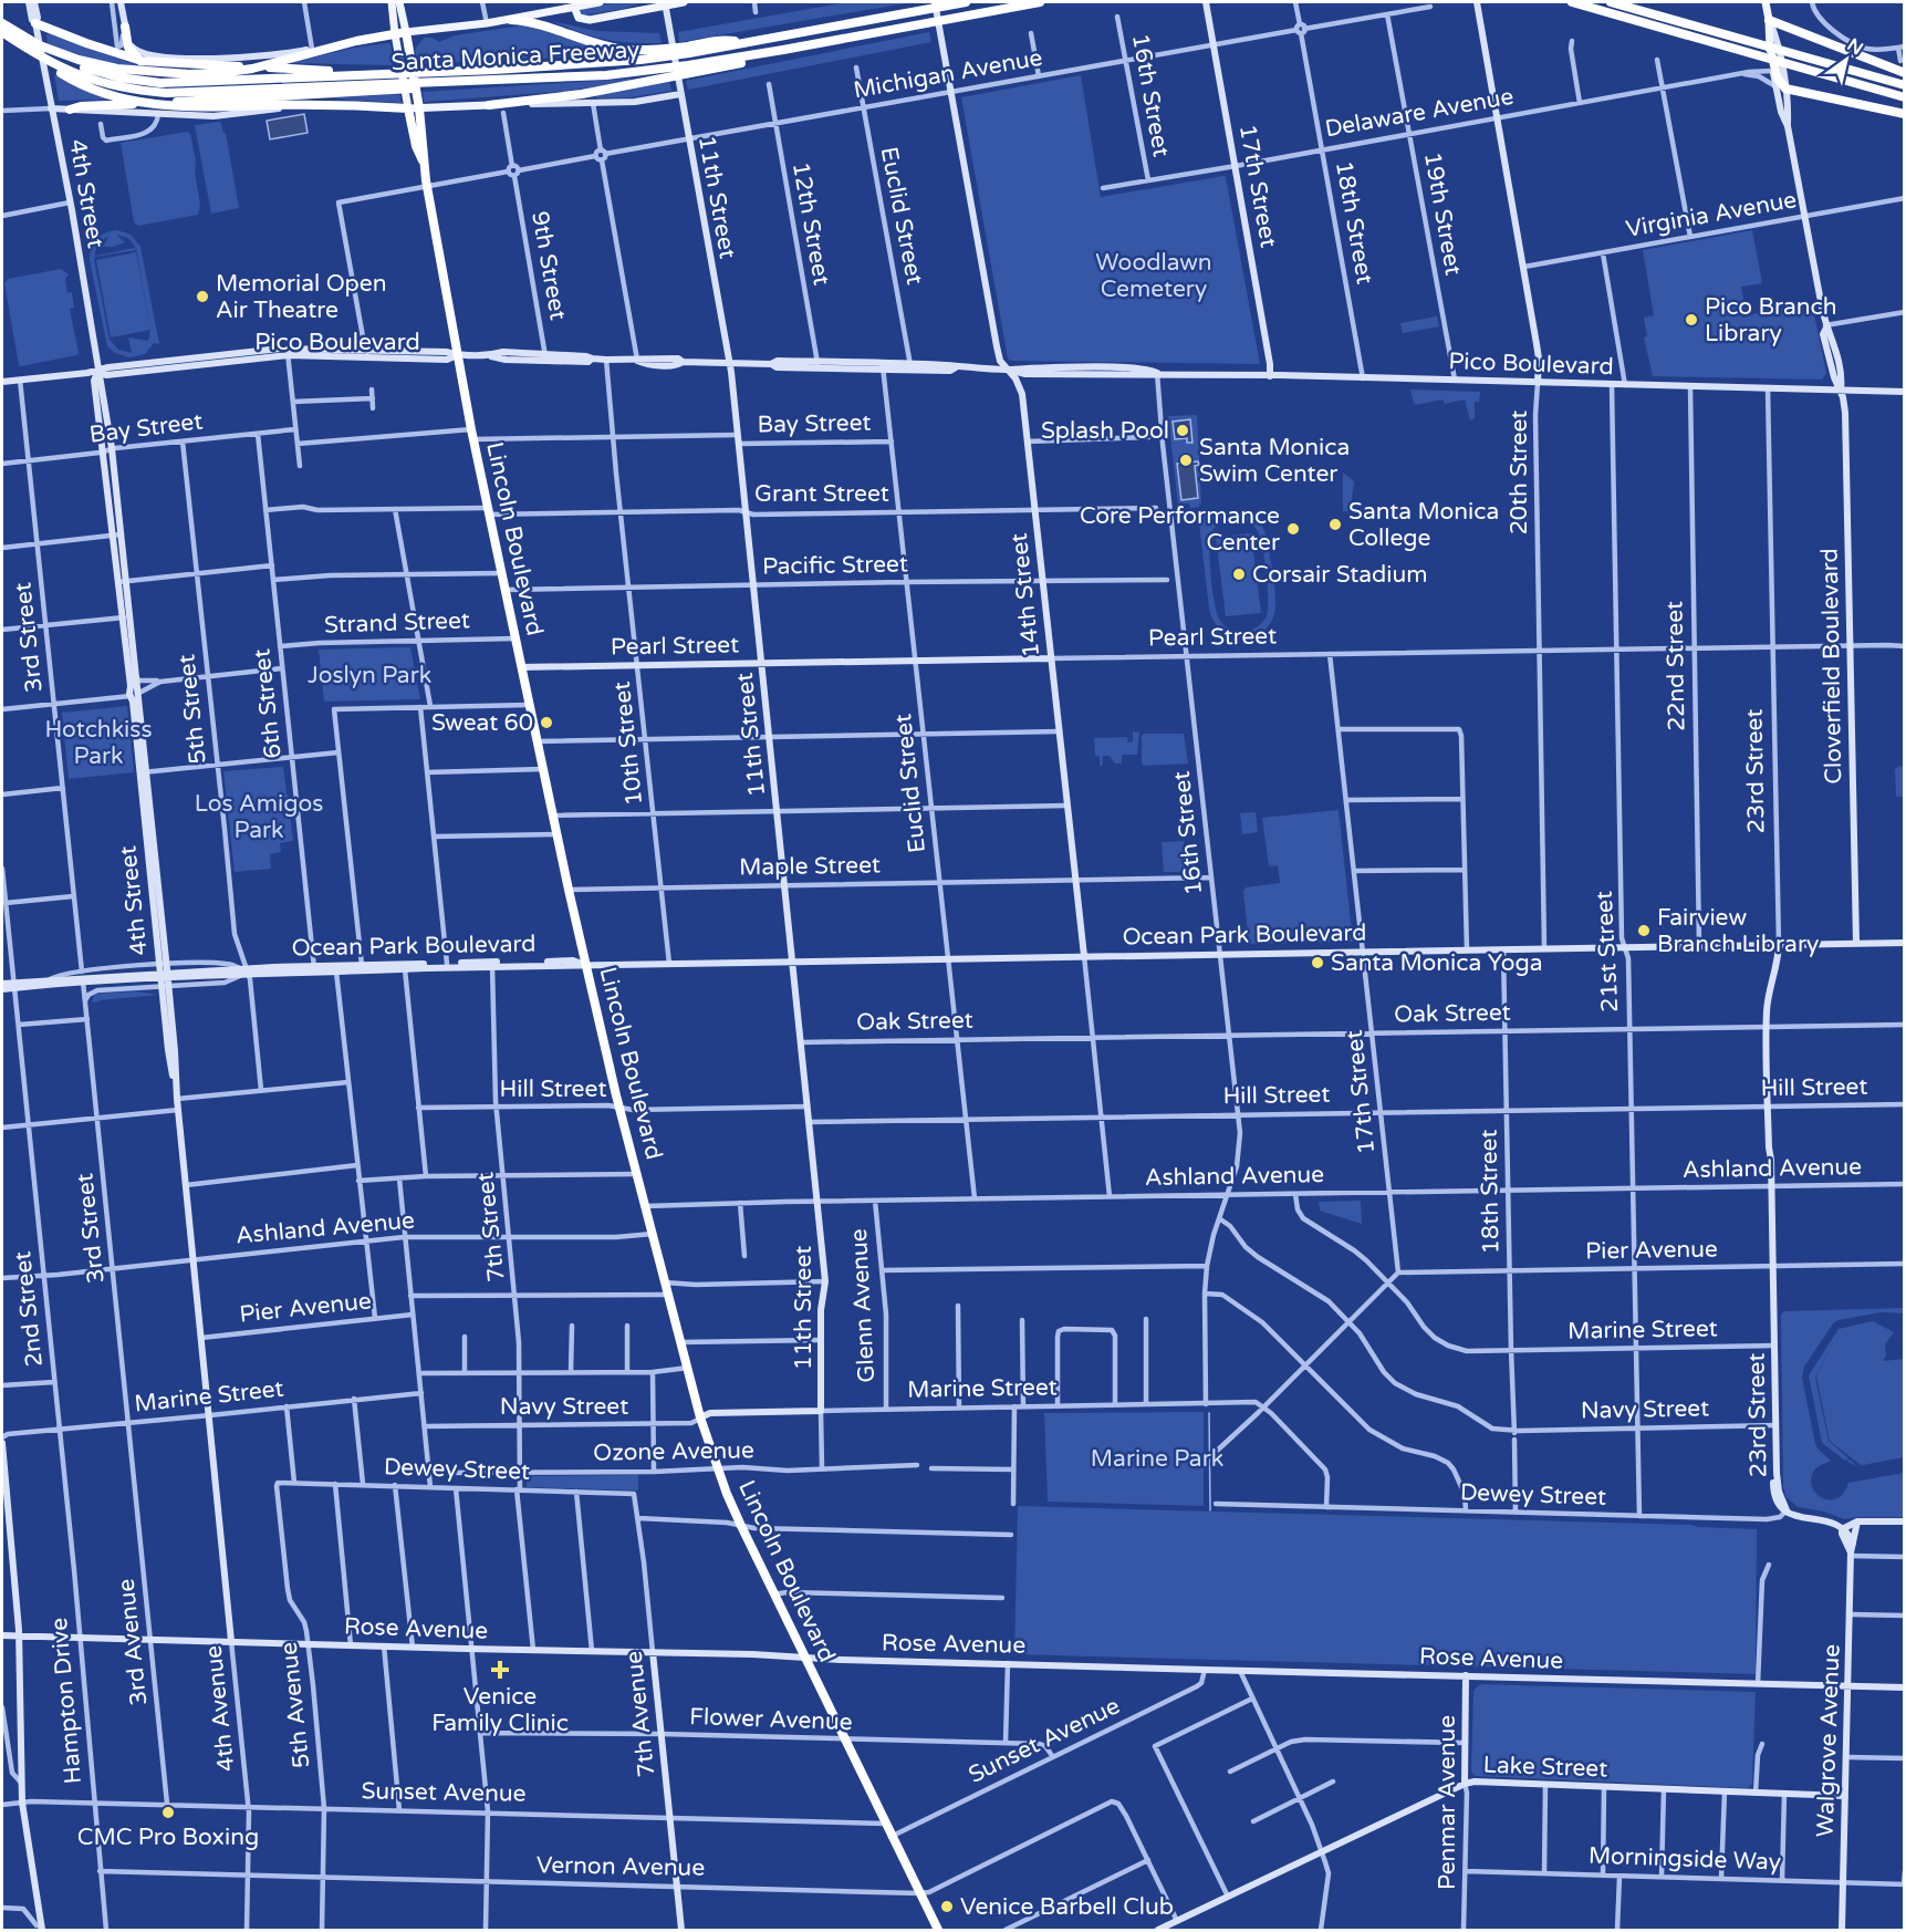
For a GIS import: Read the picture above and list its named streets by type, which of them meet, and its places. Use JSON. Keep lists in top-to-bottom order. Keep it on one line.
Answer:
{"streets":{"highway":["Santa Monica Freeway","Lincoln Boulevard"],"street":["Michigan Avenue","16th Street","Delaware Avenue","17th Street","4th Street","11th Street","19th Street","Virginia Avenue","Euclid Street","18th Street","12th Street","9th Street","Pico Boulevard","Bay Street","20th Street","Grant Street","Pacific Street","14th Street","Strand Street","3rd Street","Pearl Street","22nd Street","Cloverfield Boulevard","6th Street","5th Street","10th Street","23rd Street","Maple Street","Ocean Park Boulevard","21st Street","Oak Street","Hill Street","Ashland Avenue","7th Street","Pier Avenue","Glenn Avenue","2nd Street","Marine Street","Navy Street","Ozone Avenue","Dewey Street","Rose Avenue","3rd Avenue","Hampton Drive","5th Avenue","4th Avenue","7th Avenue","Flower Avenue","Sunset Avenue","Walgrove Avenue","Lake Street","Penmar Avenue","Morningside Way","Vernon Avenue"]},"crossings":[["Santa Monica Freeway","4th Street"],["Michigan Avenue","16th Street"],["Michigan Avenue","17th Street"],["Michigan Avenue","11th Street"],["Michigan Avenue","19th Street"],["Michigan Avenue","Euclid Street"],["Michigan Avenue","18th Street"],["Michigan Avenue","12th Street"],["Michigan Avenue","14th Street"],["16th Street","Delaware Avenue"],["16th Street","Pico Boulevard"],["16th Street","Pearl Street"],["16th Street","Maple Street"],["16th Street","Ocean Park Boulevard"],["16th Street","Oak Street"],["16th Street","Hill Street"],["16th Street","Ashland Avenue"],["16th Street","Marine Street"],["16th Street","Navy Street"],["Delaware Avenue","17th Street"],["Delaware Avenue","19th Street"],["Delaware Avenue","18th Street"],["Delaware Avenue","20th Street"],["Delaware Avenue","Cloverfield Boulevard"],["17th Street","Pico Boulevard"],["17th Street","Pearl Street"],["17th Street","Ocean Park Boulevard"],["17th Street","Oak Street"],["17th Street","Hill Street"],["17th Street","Ashland Avenue"],["17th Street","Pier Avenue"],["4th Street","Pico Boulevard"],["4th Street","Bay Street"],["4th Street","Ocean Park Boulevard"],["4th Street","Ashland Avenue"],["4th Street","Pier Avenue"],["4th Street","Marine Street"],["4th Street","4th Avenue"],["11th Street","Pico Boulevard"],["11th Street","Bay Street"],["11th Street","Grant Street"],["11th Street","Pacific Street"],["11th Street","Pearl Street"],["11th Street","Maple Street"],["11th Street","Ocean Park Boulevard"],["11th Street","Oak Street"],["11th Street","Hill Street"],["11th Street","Ashland Avenue"],["11th Street","Marine Street"],["11th Street","Ozone Avenue"],["19th Street","Pico Boulevard"],["Virginia Avenue","20th Street"],["Virginia Avenue","Cloverfield Boulevard"],["Euclid Street","Pico Boulevard"],["Euclid Street","Bay Street"],["Euclid Street","Grant Street"],["Euclid Street","Pacific Street"],["Euclid Street","Pearl Street"],["Euclid Street","Maple Street"],["Euclid Street","Ocean Park Boulevard"],["Euclid Street","Oak Street"],["Euclid Street","Hill Street"],["Euclid Street","Ashland Avenue"],["18th Street","Pico Boulevard"],["18th Street","Ocean Park Boulevard"],["18th Street","Oak Street"],["18th Street","Hill Street"],["18th Street","Ashland Avenue"],["18th Street","Pier Avenue"],["18th Street","Marine Street"],["18th Street","Navy Street"],["18th Street","Dewey Street"],["12th Street","Pico Boulevard"],["9th Street","Pico Boulevard"],["Pico Boulevard","20th Street"],["Pico Boulevard","Lincoln Boulevard"],["Pico Boulevard","14th Street"],["Pico Boulevard","3rd Street"],["Pico Boulevard","22nd Street"],["Pico Boulevard","Cloverfield Boulevard"],["Pico Boulevard","10th Street"],["Pico Boulevard","23rd Street"],["Pico Boulevard","21st Street"],["Bay Street","Lincoln Boulevard"],["Bay Street","3rd Street"],["Bay Street","6th Street"],["Bay Street","5th Street"],["Bay Street","10th Street"],["20th Street","Pearl Street"],["20th Street","Ocean Park Boulevard"],["Grant Street","Lincoln Boulevard"],["Grant Street","14th Street"],["Grant Street","6th Street"],["Grant Street","10th Street"],["Lincoln Boulevard","Pacific Street"],["Lincoln Boulevard","Strand Street"],["Lincoln Boulevard","Pearl Street"],["Lincoln Boulevard","Maple Street"],["Lincoln Boulevard","Ocean Park Boulevard"],["Lincoln Boulevard","Hill Street"],["Lincoln Boulevard","Ashland Avenue"],["Lincoln Boulevard","Marine Street"],["Lincoln Boulevard","Navy Street"],["Lincoln Boulevard","Ozone Avenue"],["Lincoln Boulevard","Rose Avenue"],["Lincoln Boulevard","Flower Avenue"],["Lincoln Boulevard","Sunset Avenue"],["Lincoln Boulevard","Vernon Avenue"],["Pacific Street","14th Street"],["Pacific Street","10th Street"],["14th Street","Pearl Street"],["14th Street","Maple Street"],["14th Street","Ocean Park Boulevard"],["14th Street","Oak Street"],["14th Street","Hill Street"],["14th Street","Ashland Avenue"],["Strand Street","6th Street"],["3rd Street","Ocean Park Boulevard"],["3rd Street","Ashland Avenue"],["3rd Street","Marine Street"],["3rd Street","3rd Avenue"],["Pearl Street","22nd Street"],["Pearl Street","Cloverfield Boulevard"],["Pearl Street","10th Street"],["Pearl Street","23rd Street"],["Pearl Street","21st Street"],["22nd Street","Ocean Park Boulevard"],["Cloverfield Boulevard","Ocean Park Boulevard"],["6th Street","Ocean Park Boulevard"],["5th Street","Ocean Park Boulevard"],["10th Street","Maple Street"],["10th Street","Ocean Park Boulevard"],["23rd Street","Ocean Park Boulevard"],["23rd Street","Oak Street"],["23rd Street","Hill Street"],["23rd Street","Ashland Avenue"],["23rd Street","Pier Avenue"],["23rd Street","Marine Street"],["23rd Street","Navy Street"],["23rd Street","Dewey Street"],["Ocean Park Boulevard","21st Street"],["Ocean Park Boulevard","7th Street"],["Ocean Park Boulevard","2nd Street"],["21st Street","Oak Street"],["21st Street","Hill Street"],["21st Street","Ashland Avenue"],["21st Street","Pier Avenue"],["21st Street","Marine Street"],["21st Street","Navy Street"],["21st Street","Dewey Street"],["Hill Street","7th Street"],["Ashland Avenue","7th Street"],["Ashland Avenue","Glenn Avenue"],["Ashland Avenue","2nd Street"],["Ashland Avenue","Marine Street"],["7th Street","Navy Street"],["7th Street","Ozone Avenue"],["7th Street","Dewey Street"],["7th Street","Rose Avenue"],["Glenn Avenue","Marine Street"],["2nd Street","Marine Street"],["2nd Street","Hampton Drive"],["Marine Street","Navy Street"],["Dewey Street","5th Avenue"],["Dewey Street","7th Avenue"],["Rose Avenue","3rd Avenue"],["Rose Avenue","Hampton Drive"],["Rose Avenue","5th Avenue"],["Rose Avenue","4th Avenue"],["Rose Avenue","7th Avenue"],["Rose Avenue","Sunset Avenue"],["Rose Avenue","Walgrove Avenue"],["Rose Avenue","Penmar Avenue"],["3rd Avenue","Sunset Avenue"],["Hampton Drive","Sunset Avenue"],["Hampton Drive","Vernon Avenue"],["5th Avenue","Sunset Avenue"],["5th Avenue","Vernon Avenue"],["4th Avenue","Sunset Avenue"],["4th Avenue","Vernon Avenue"],["7th Avenue","Flower Avenue"],["7th Avenue","Sunset Avenue"],["7th Avenue","Vernon Avenue"],["Flower Avenue","Sunset Avenue"],["Walgrove Avenue","Lake Street"],["Walgrove Avenue","Morningside Way"],["Lake Street","Penmar Avenue"],["Penmar Avenue","Morningside Way"]],"parks":["Woodlawn Cemetery","Joslyn Park","Hotchkiss Park","Los Amigos Park","Marine Park"],"places":{"other":["Memorial Open Air Theatre","Pico Branch Library","Splash Pool","Santa Monica Swim Center","Santa Monica College","Core Performance Center","Corsair Stadium","Sweat 60","Fairview Branch Library","Santa Monica Yoga","CMC Pro Boxing","Venice Barbell Club"],"health":["Venice Family Clinic"]},"north":"top right"}
